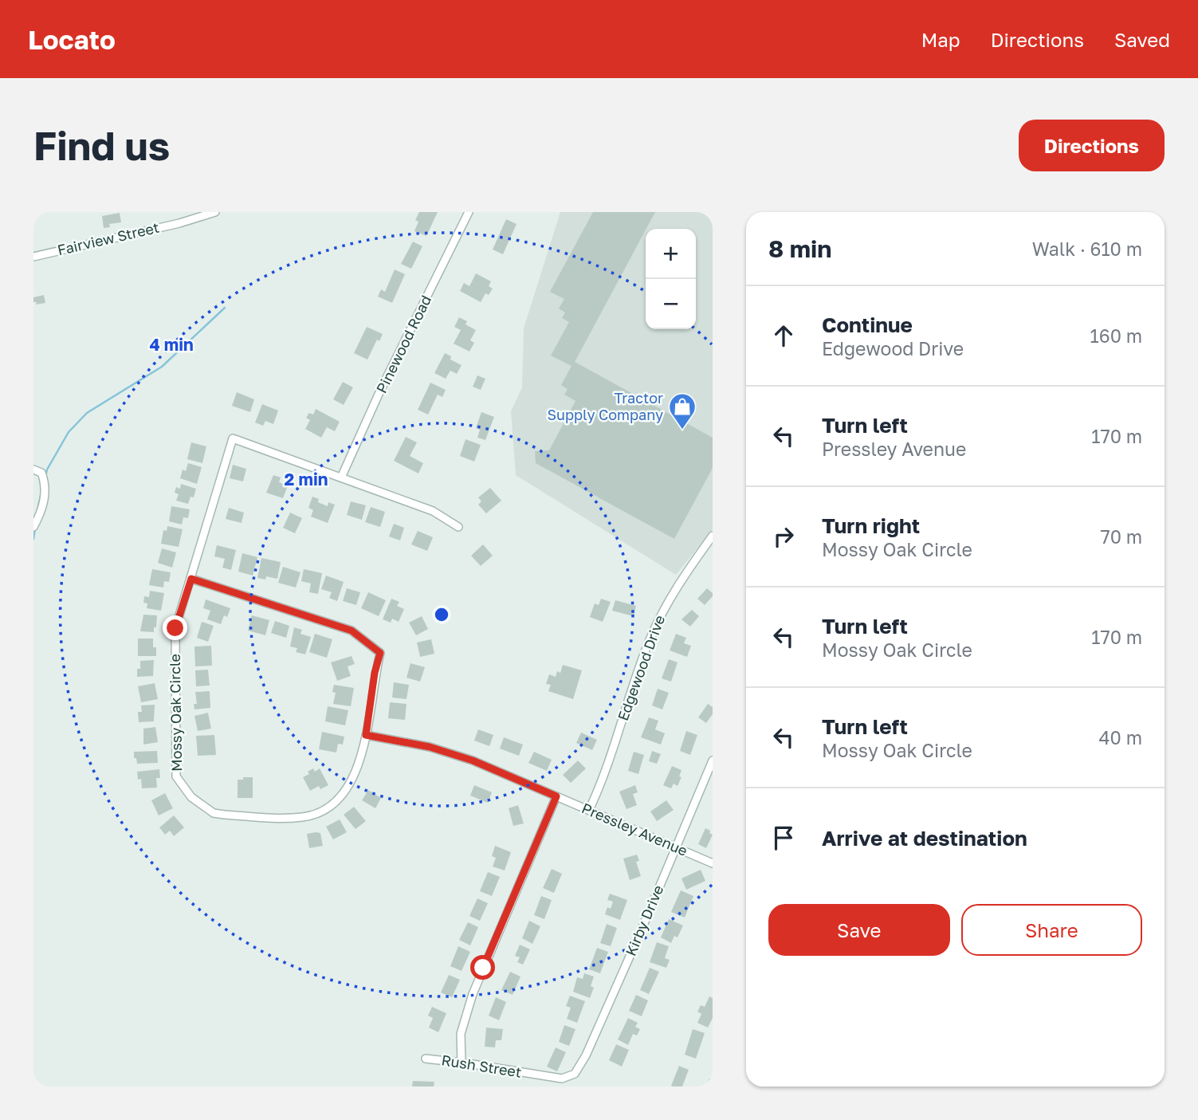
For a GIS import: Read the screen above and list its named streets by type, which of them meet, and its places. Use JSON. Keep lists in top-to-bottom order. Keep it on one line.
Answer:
{"streets":{"street":["Fairview Street","Pinewood Road","Edgewood Drive","Mossy Oak Circle","Pressley Avenue","Kirby Drive","Rush Street"]},"crossings":[["Pinewood Road","Mossy Oak Circle"],["Edgewood Drive","Pressley Avenue"],["Mossy Oak Circle","Pressley Avenue"],["Pressley Avenue","Kirby Drive"],["Kirby Drive","Rush Street"]],"places":{"shop":["Tractor Supply Company"]},"page":{"header":"Locato","nav":["Map","Directions","Saved"],"buttons":["Directions",["Save","Share"]],"title":"Find us","heading":["8 min","Walk · 610 m"],"map_buttons":["+","−"],"list":[["Continue","Edgewood Drive","160 m"],["Turn left","Pressley Avenue","170 m"],["Turn right","Mossy Oak Circle","70 m"],["Turn left","Mossy Oak Circle","170 m"],["Turn left","Mossy Oak Circle","40 m"],"Arrive at destination"]},"rings":["4 min","2 min"]}
